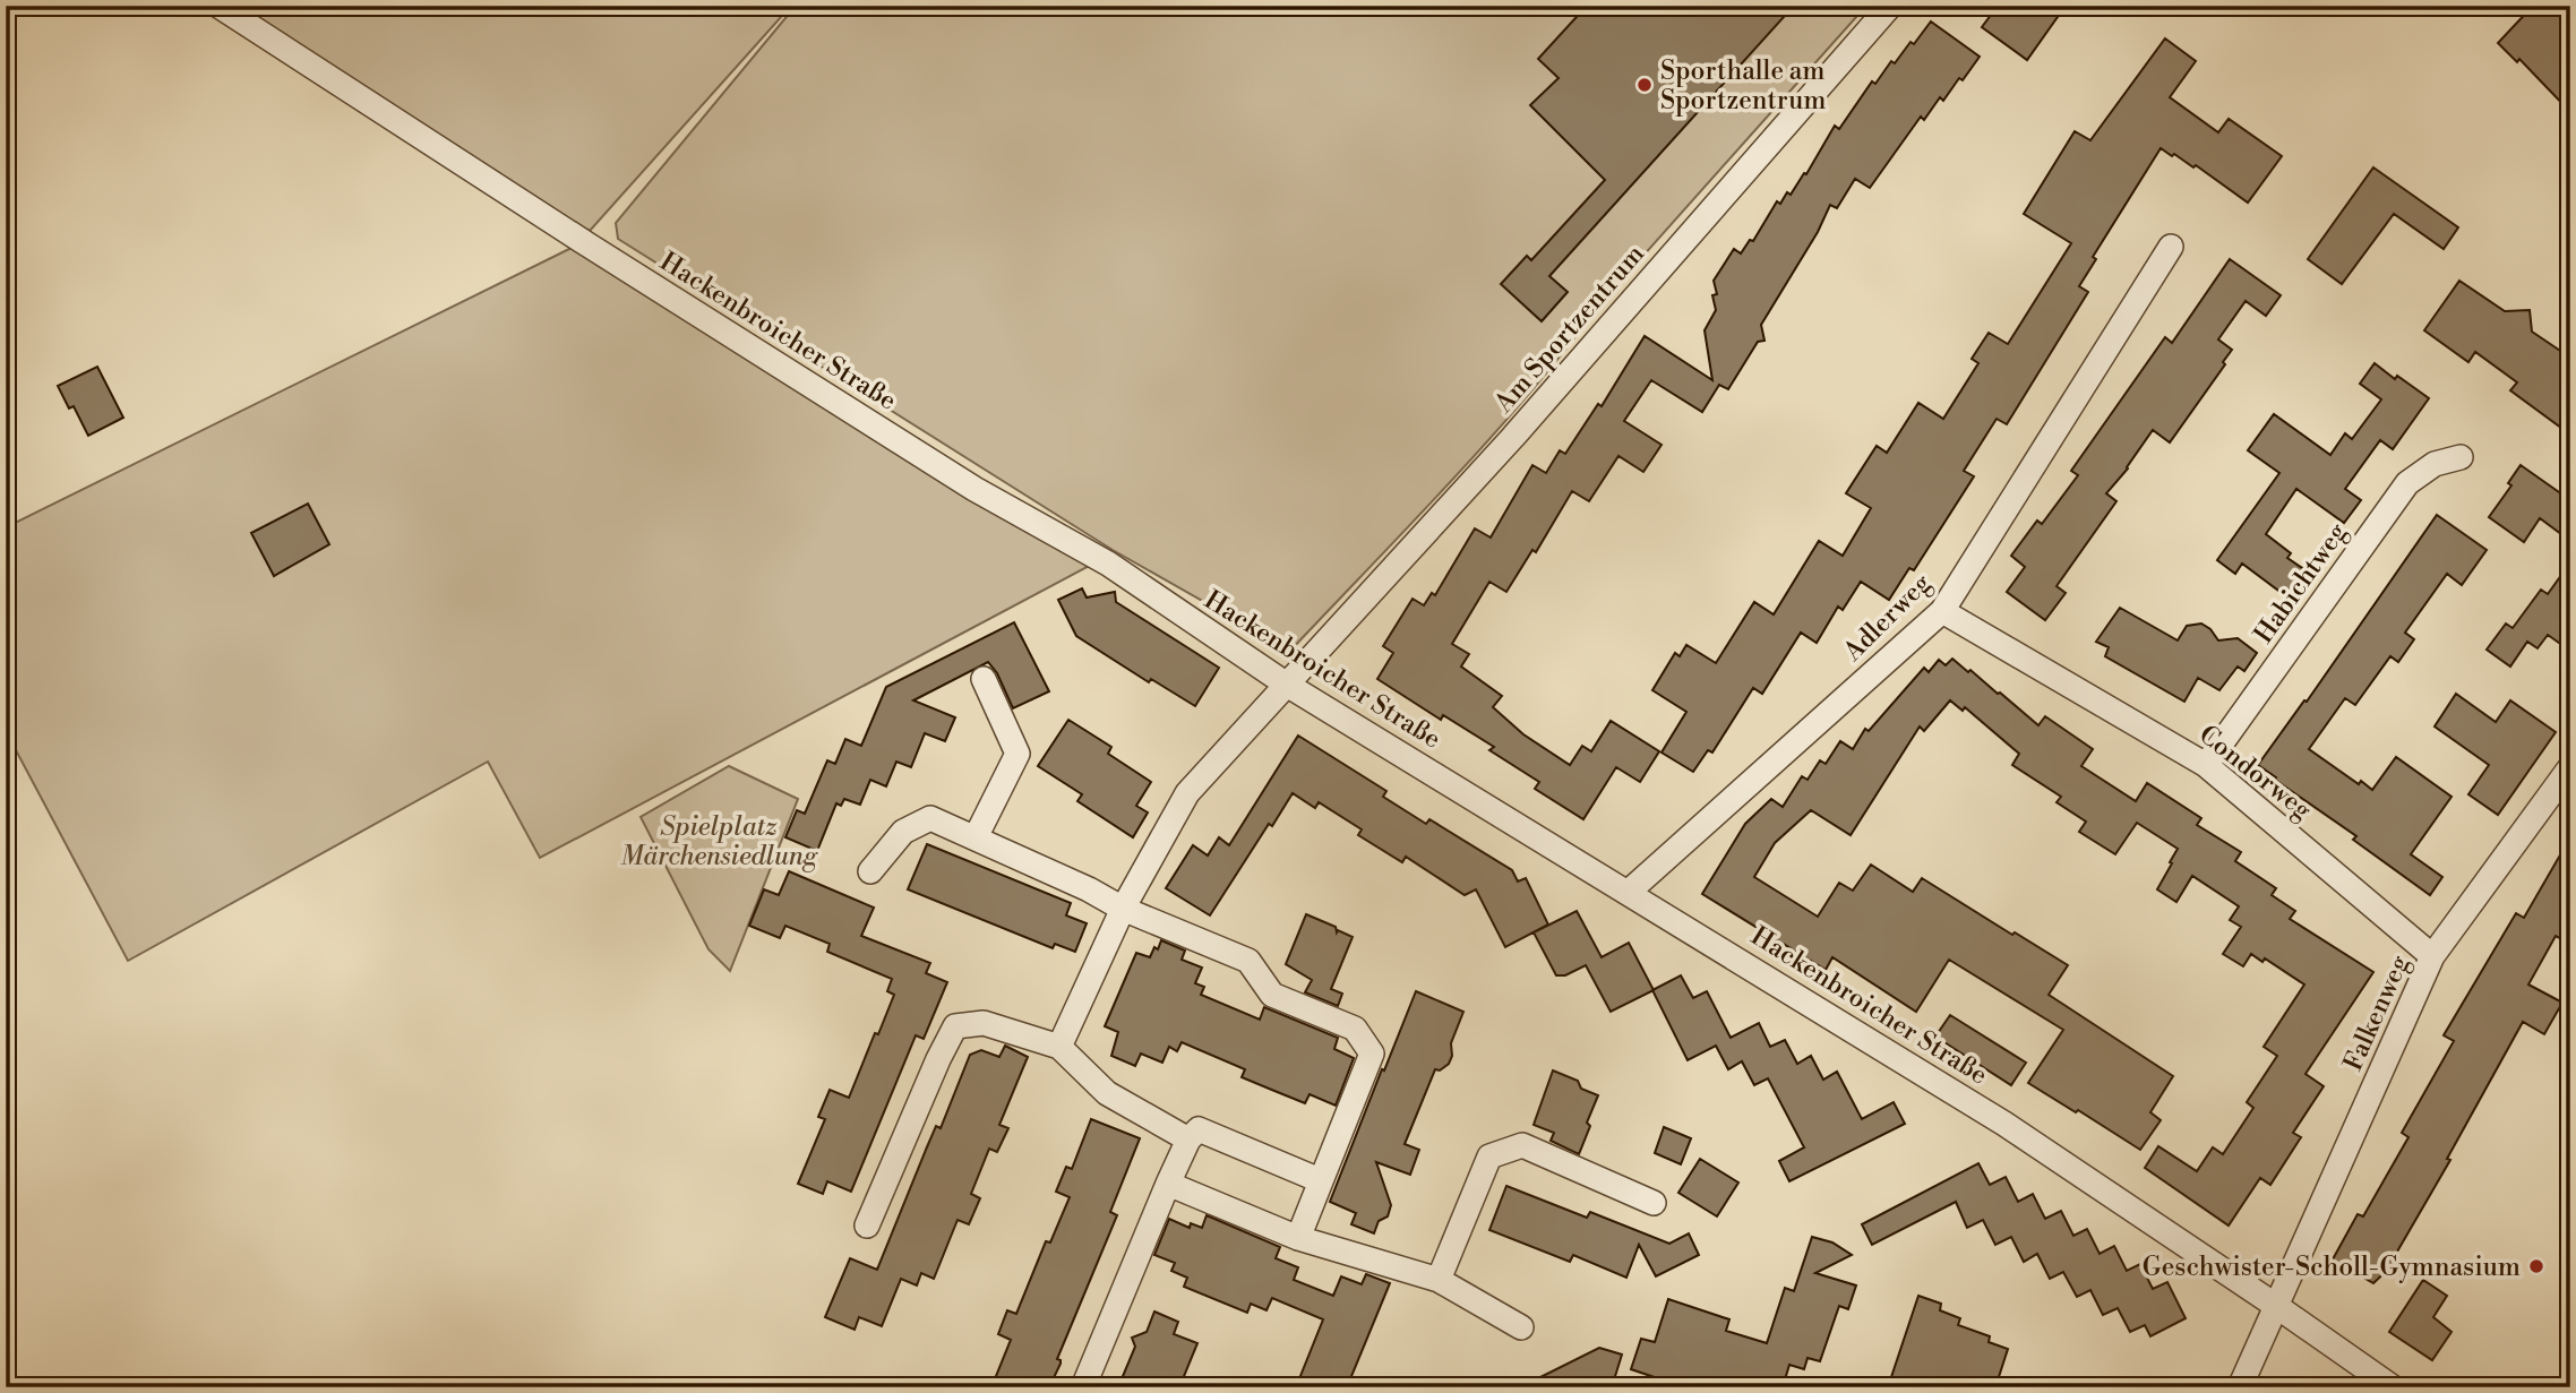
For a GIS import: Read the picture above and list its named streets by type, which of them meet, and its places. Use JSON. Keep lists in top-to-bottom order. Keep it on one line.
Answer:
{"streets":{"street":["Am Sportzentrum","Hackenbroicher Straße","Habichtweg","Adlerweg","Condorweg","Falkenweg"]},"crossings":[["Am Sportzentrum","Hackenbroicher Straße"],["Hackenbroicher Straße","Adlerweg"],["Hackenbroicher Straße","Falkenweg"],["Habichtweg","Condorweg"],["Adlerweg","Condorweg"],["Condorweg","Falkenweg"]],"parks":["Spielplatz Märchensiedlung"],"places":["Sporthalle am Sportzentrum","Geschwister-Scholl-Gymnasium"]}
